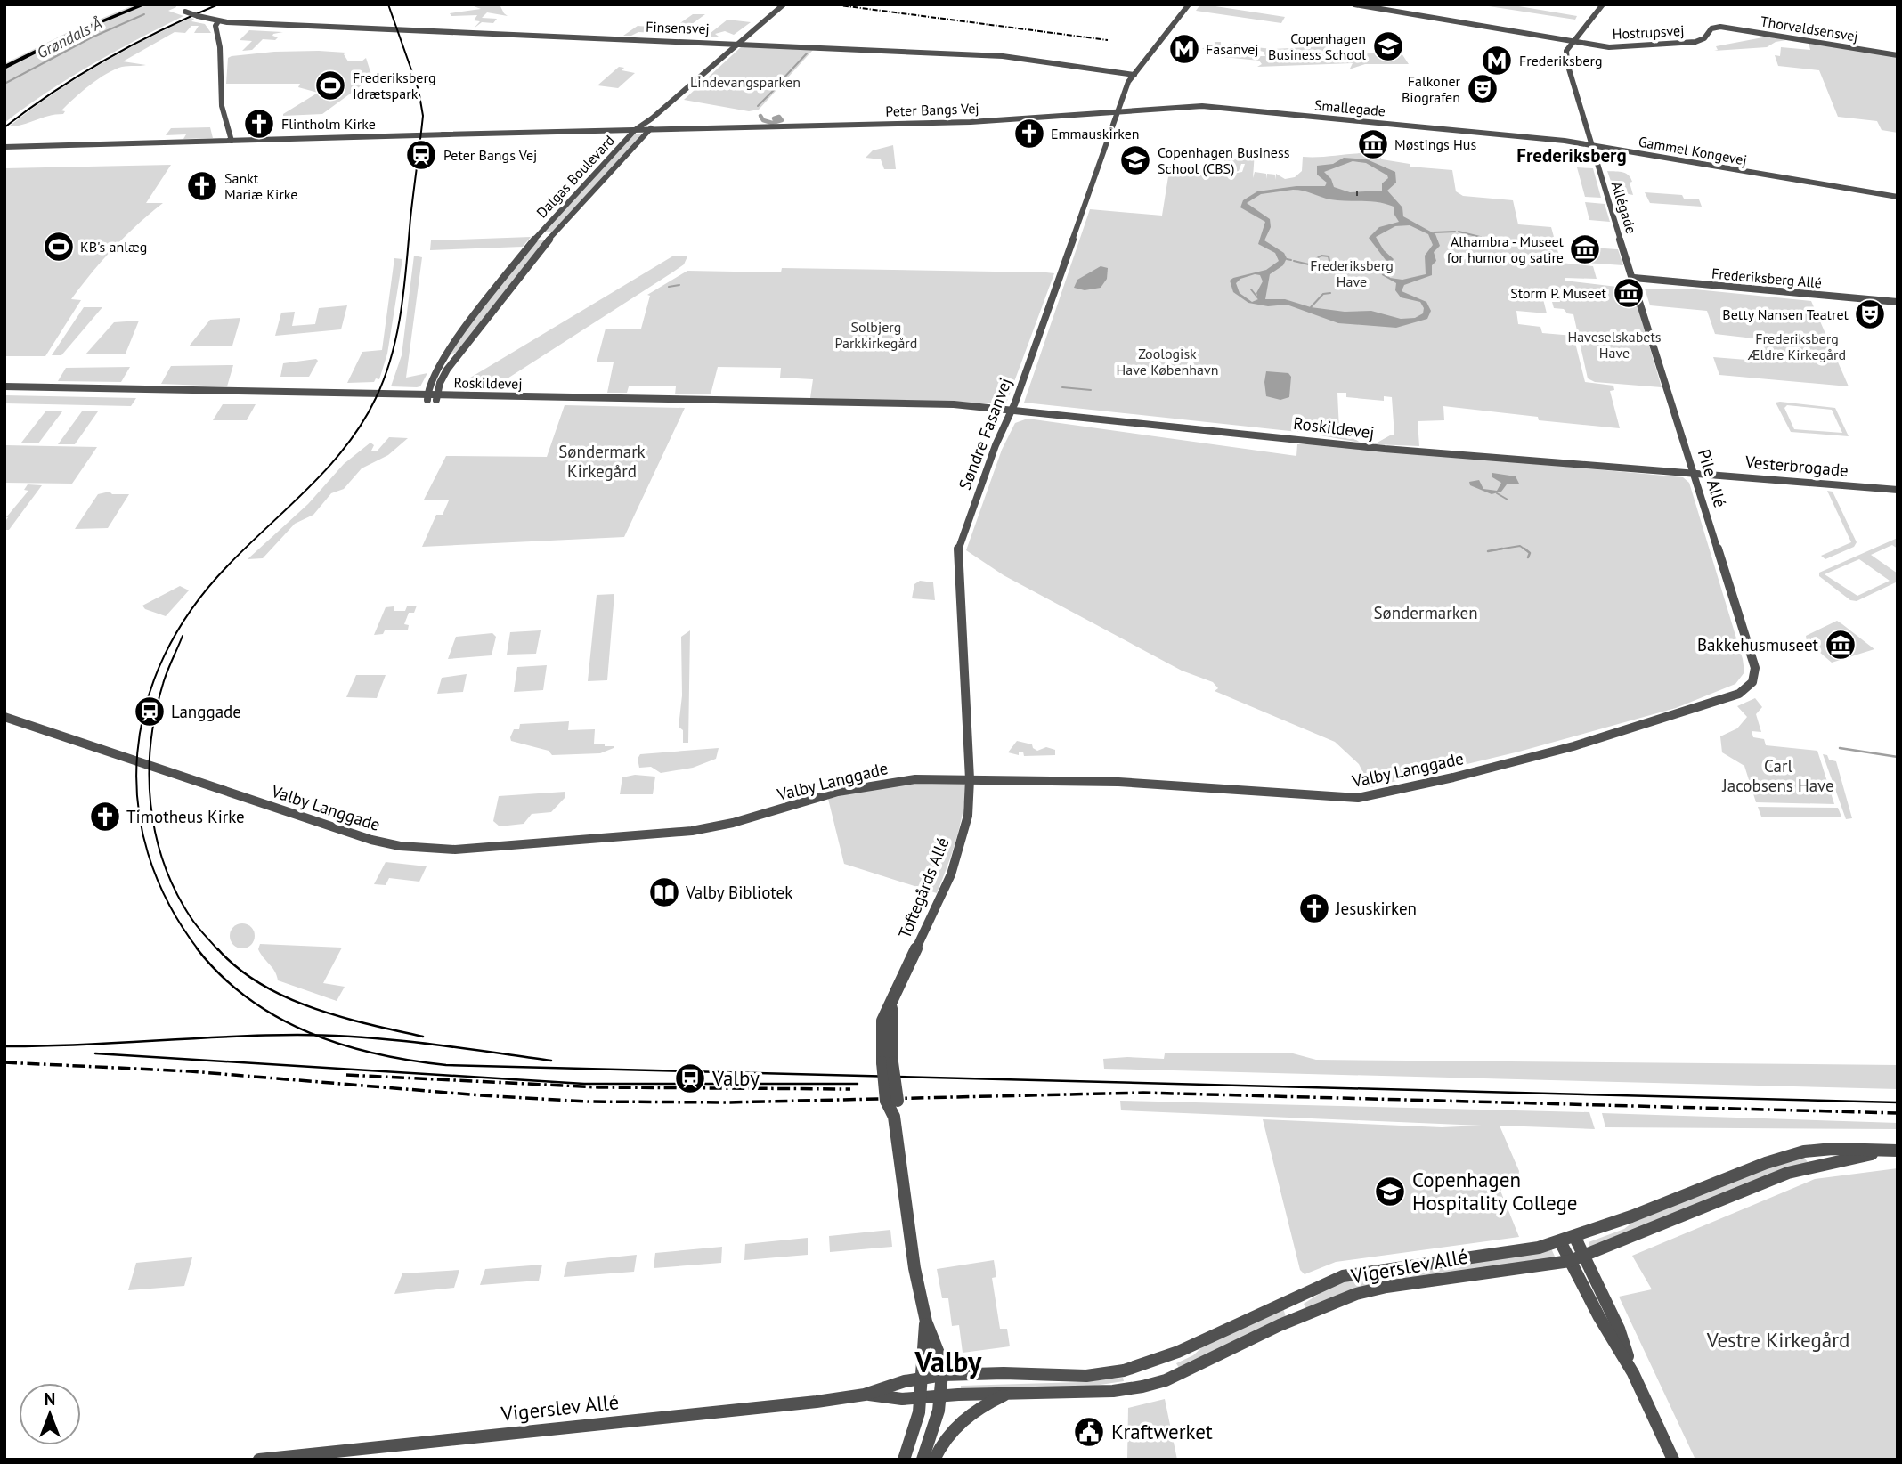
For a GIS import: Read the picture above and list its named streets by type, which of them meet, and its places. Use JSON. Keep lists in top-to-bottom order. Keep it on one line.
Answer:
{"streets":{"street":["Finsensvej","Thorvaldsensvej","Hostrupsvej","Smallegade","Peter Bangs Vej","Gammel Kongevej","Dalgas Boulevard","Allégade","Frederiksberg Allé","Roskildevej","Søndre Fasanvej","Vesterbrogade","Pile Allé","Valby Langgade","Toftegårds Allé","Vigerslev Allé"]},"crossings":[["Finsensvej","Dalgas Boulevard"],["Finsensvej","Søndre Fasanvej"],["Thorvaldsensvej","Hostrupsvej"],["Hostrupsvej","Allégade"],["Smallegade","Peter Bangs Vej"],["Smallegade","Gammel Kongevej"],["Smallegade","Søndre Fasanvej"],["Peter Bangs Vej","Dalgas Boulevard"],["Peter Bangs Vej","Søndre Fasanvej"],["Gammel Kongevej","Allégade"],["Dalgas Boulevard","Roskildevej"],["Allégade","Frederiksberg Allé"],["Allégade","Pile Allé"],["Frederiksberg Allé","Pile Allé"],["Roskildevej","Søndre Fasanvej"],["Roskildevej","Vesterbrogade"],["Roskildevej","Pile Allé"],["Søndre Fasanvej","Valby Langgade"],["Søndre Fasanvej","Toftegårds Allé"],["Vesterbrogade","Pile Allé"],["Pile Allé","Valby Langgade"],["Valby Langgade","Toftegårds Allé"],["Toftegårds Allé","Vigerslev Allé"]],"districts":["Frederiksberg","Valby"],"water":["Grøndals Å"],"parks":["Lindevangsparken","Frederiksberg Have","Solbjerg Parkkirkegård","Haveselskabets Have","Frederiksberg Ældre Kirkegård","Zoologisk Have København","Søndermark Kirkegård","Søndermarken","Carl Jacobsens Have","Vestre Kirkegård"],"places":{"school or university":["Copenhagen Business School","Copenhagen Business School (CBS)","Copenhagen Hospitality College"],"metro station":["Fasanvej","Frederiksberg"],"sports":["Frederiksberg Idrætspark","KB's anlæg"],"theatre":["Falkoner Biografen","Betty Nansen Teatret"],"church":["Flintholm Kirke","Emmauskirken","Sankt Mariæ Kirke","Timotheus Kirke","Jesuskirken"],"museum":["Møstings Hus","Alhambra - Museet for humor og satire","Storm P. Museet","Bakkehusmuseet"],"station":["Peter Bangs Vej","Langgade","Valby"],"library":["Valby Bibliotek"],"public building":["Kraftwerket"]},"north":"top"}
